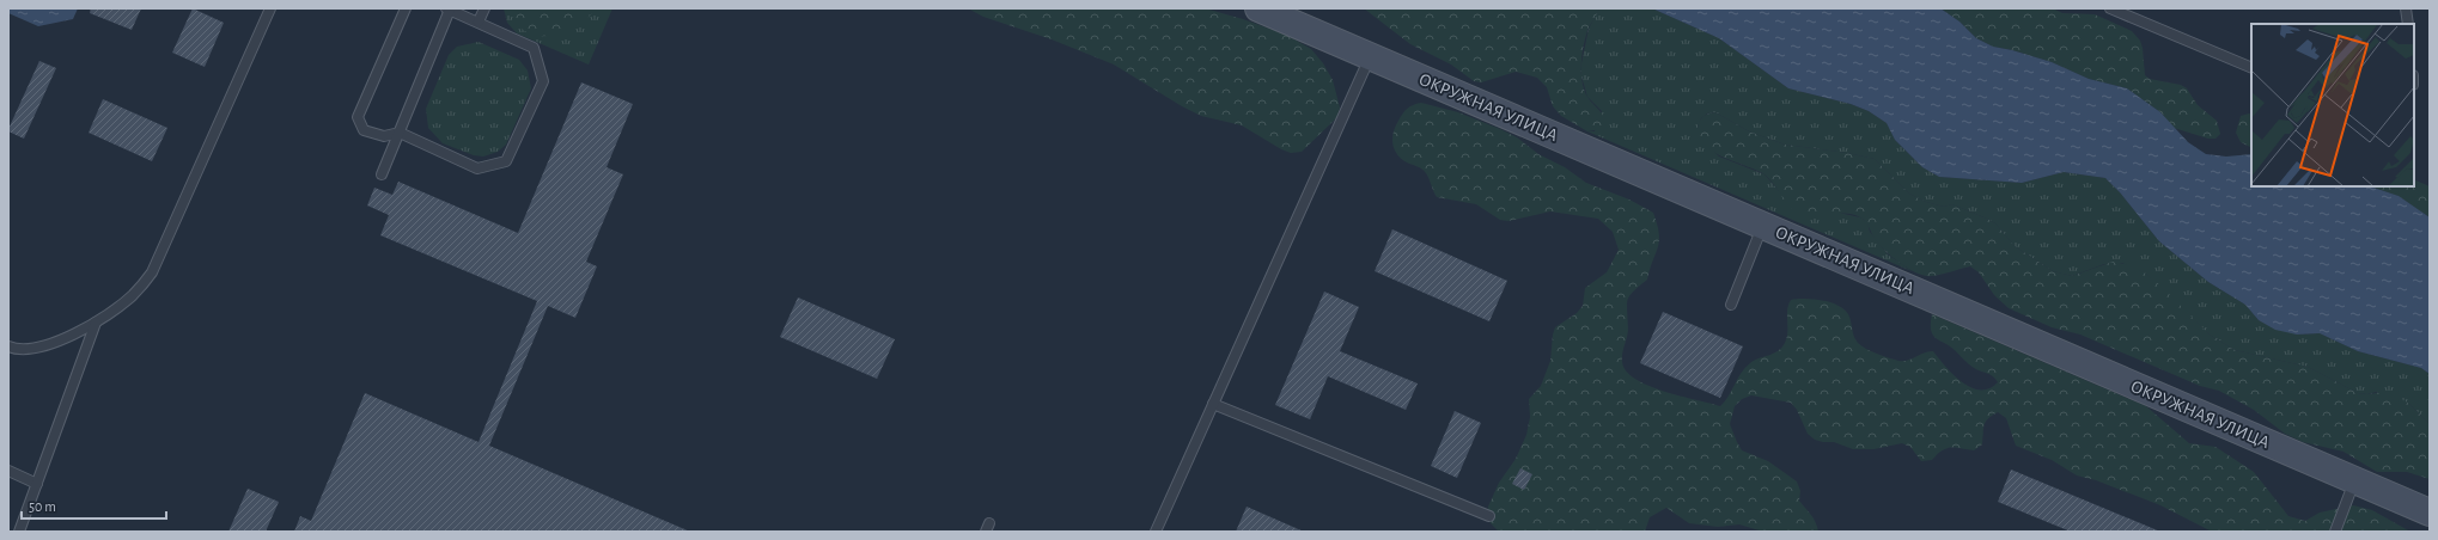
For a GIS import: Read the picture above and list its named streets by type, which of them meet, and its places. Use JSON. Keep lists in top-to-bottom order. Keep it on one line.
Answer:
{"streets":{"main road":["ОКРУЖНАЯ УЛИЦА"]},"scale_bar":"50 m"}
